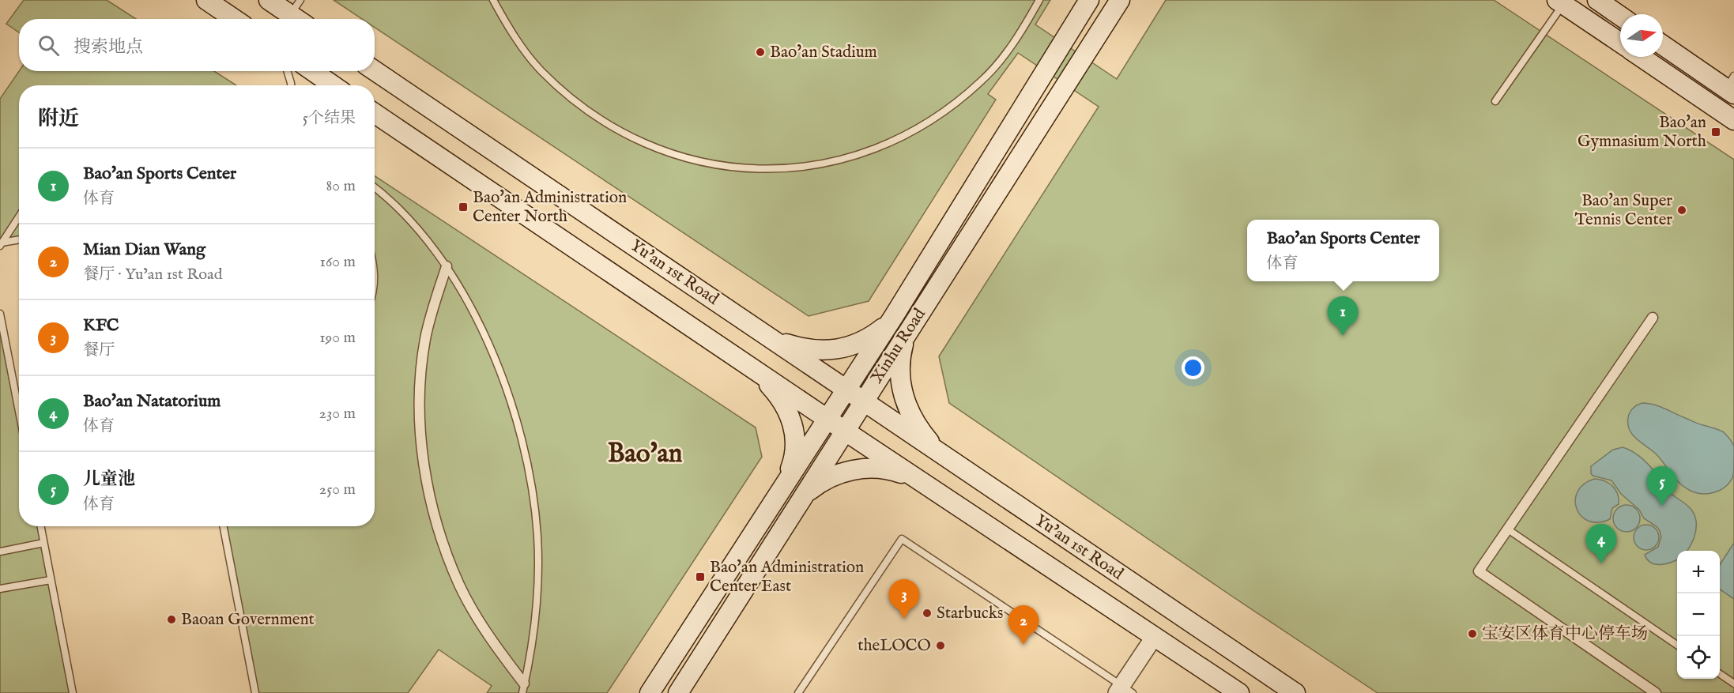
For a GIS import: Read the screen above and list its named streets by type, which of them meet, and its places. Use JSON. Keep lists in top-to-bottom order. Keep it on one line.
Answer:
{"streets":{"main road":["Yu'an 1st Road","Xinhu Road","Yu’an 1st Road"]},"crossings":[["Yu'an 1st Road","Xinhu Road"],["Yu'an 1st Road","Yu’an 1st Road"],["Xinhu Road","Yu’an 1st Road"]],"districts":["Bao'an"],"places":{"other":["Bao’an Stadium","Bao'an Super Tennis Center","Starbucks","Baoan Government","宝安区体育中心停车场","theLOCO"],"transit":["Bao'an Gymnasium North","Bao'an Administration Center North","Bao'an Administration Center East"]},"north":"right","page":{"search":"搜索地点","heading":["附近","5个结果"],"list":[{"mark":"1","name":"Bao'an Sports Center","note":"体育","value":"80 m"},{"mark":"2","name":"Mian Dian Wang","note":"餐厅 · Yu’an 1st Road","value":"160 m"},{"mark":"3","name":"KFC","note":"餐厅","value":"190 m"},{"mark":"4","name":"Bao'an Natatorium","note":"体育","value":"230 m"},{"mark":"5","name":"儿童池","note":"体育","value":"250 m"}],"popup":["Bao'an Sports Center","体育"],"pins":["1","5","4","3","2"],"map_buttons":["+","−"]}}
